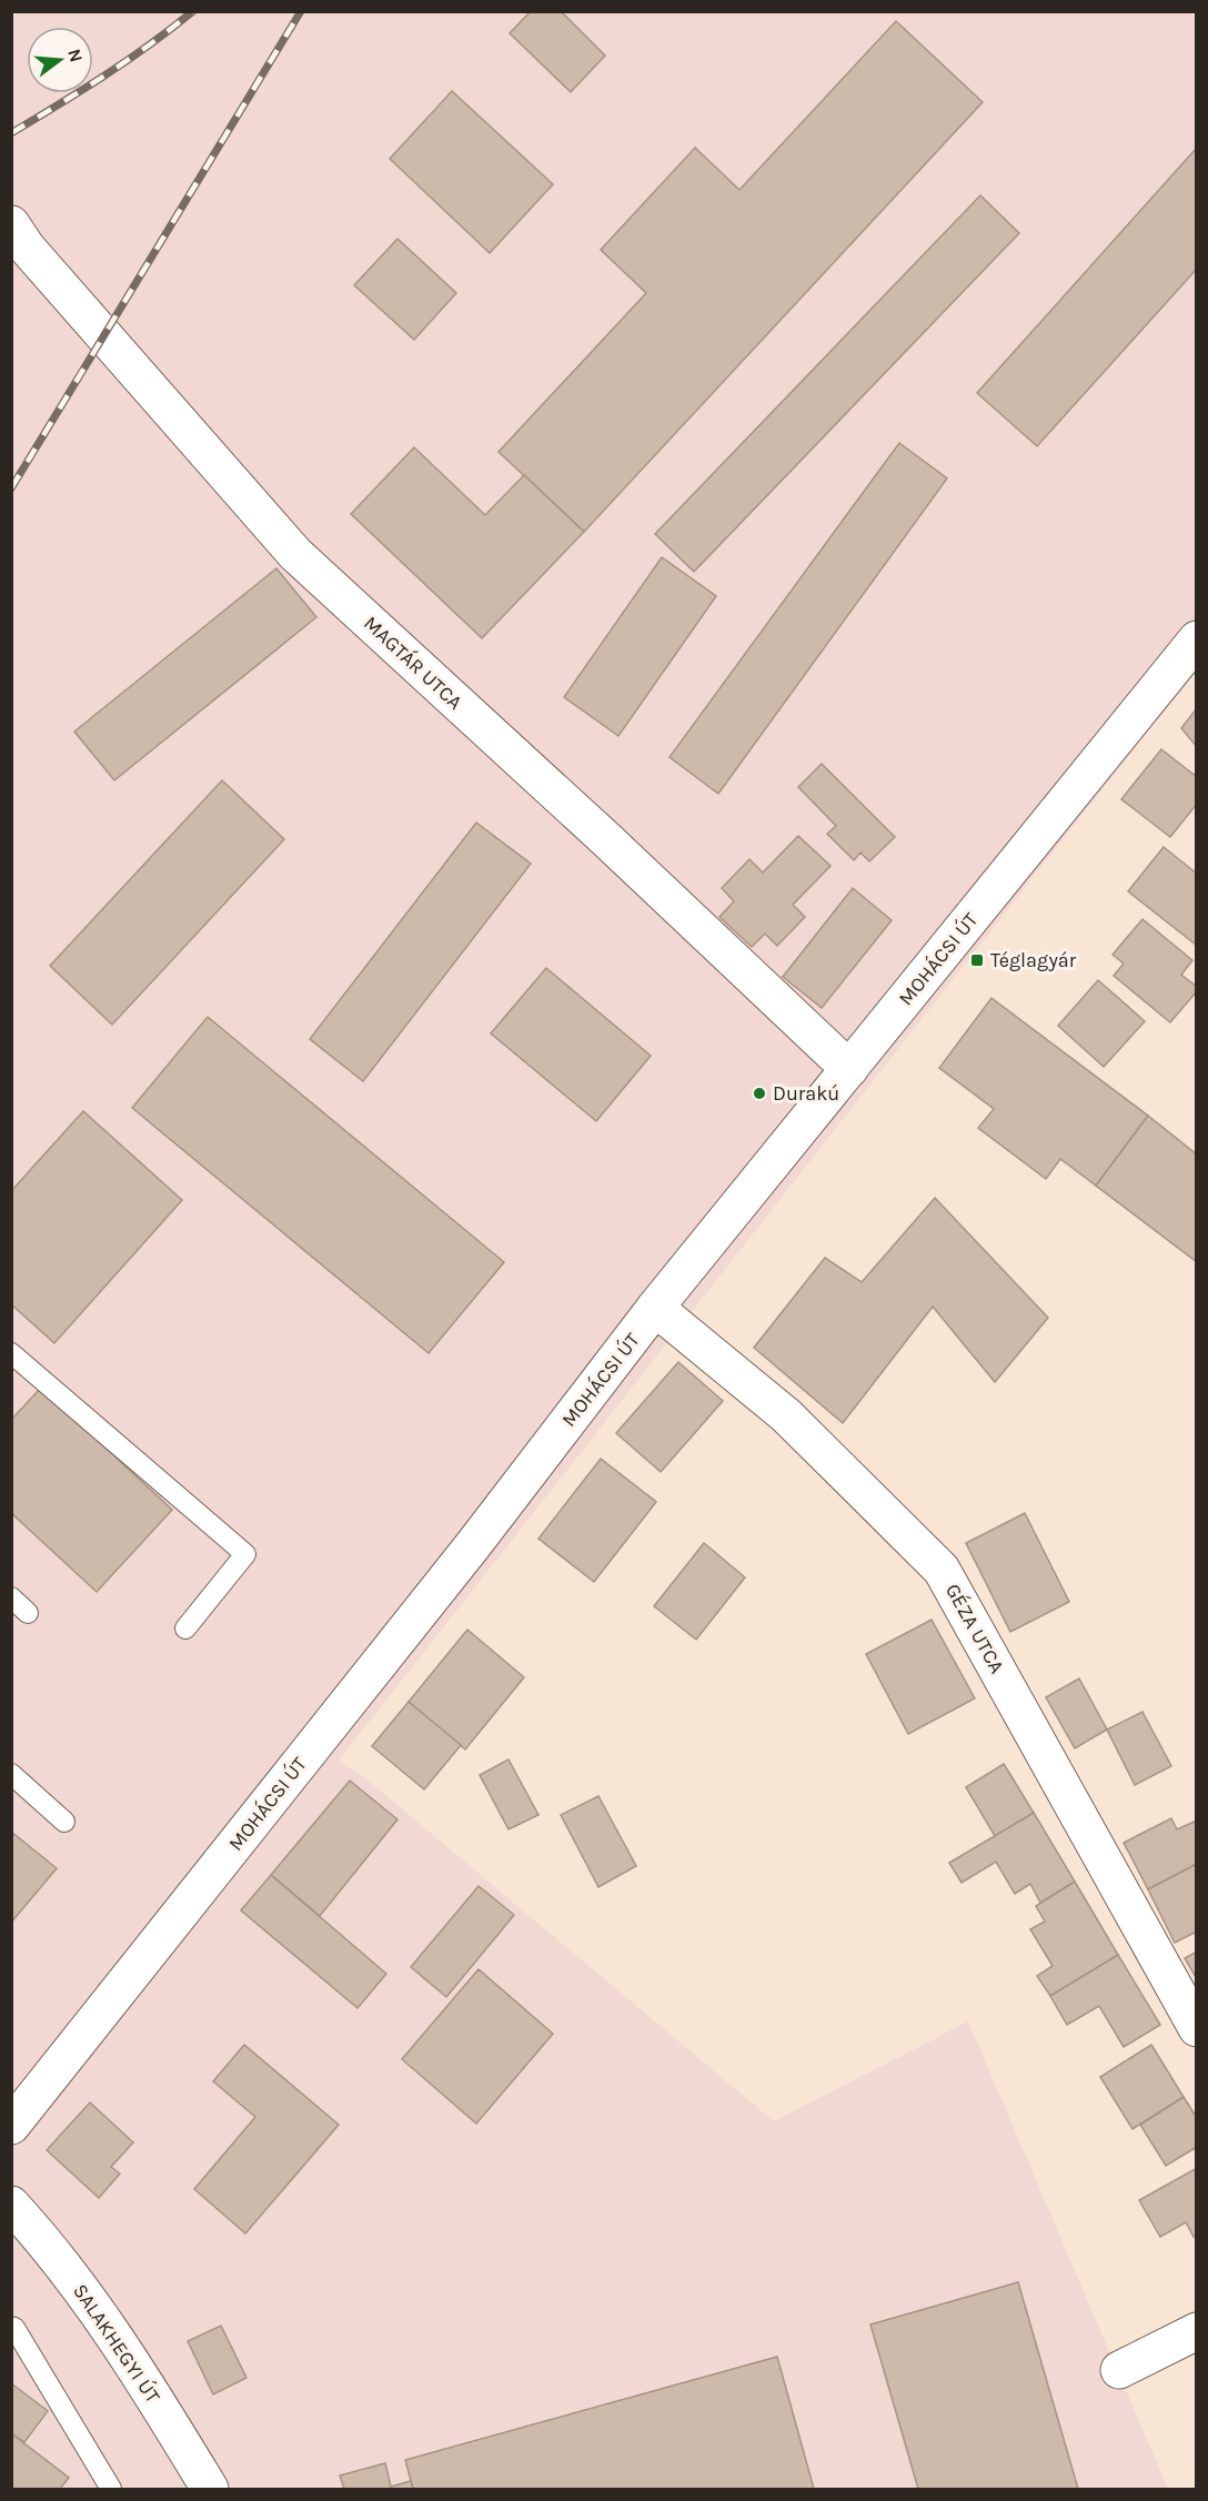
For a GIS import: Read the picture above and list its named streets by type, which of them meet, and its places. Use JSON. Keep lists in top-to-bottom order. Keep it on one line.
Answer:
{"streets":{"street":["MAGTÁR UTCA","MOHÁCSI ÚT","GÉZA UTCA","SALAKHEGYI ÚT"]},"crossings":[["MAGTÁR UTCA","MOHÁCSI ÚT"],["MOHÁCSI ÚT","GÉZA UTCA"]],"places":{"transit":["Téglagyár"],"other":["Durakú"]},"north":"right"}
